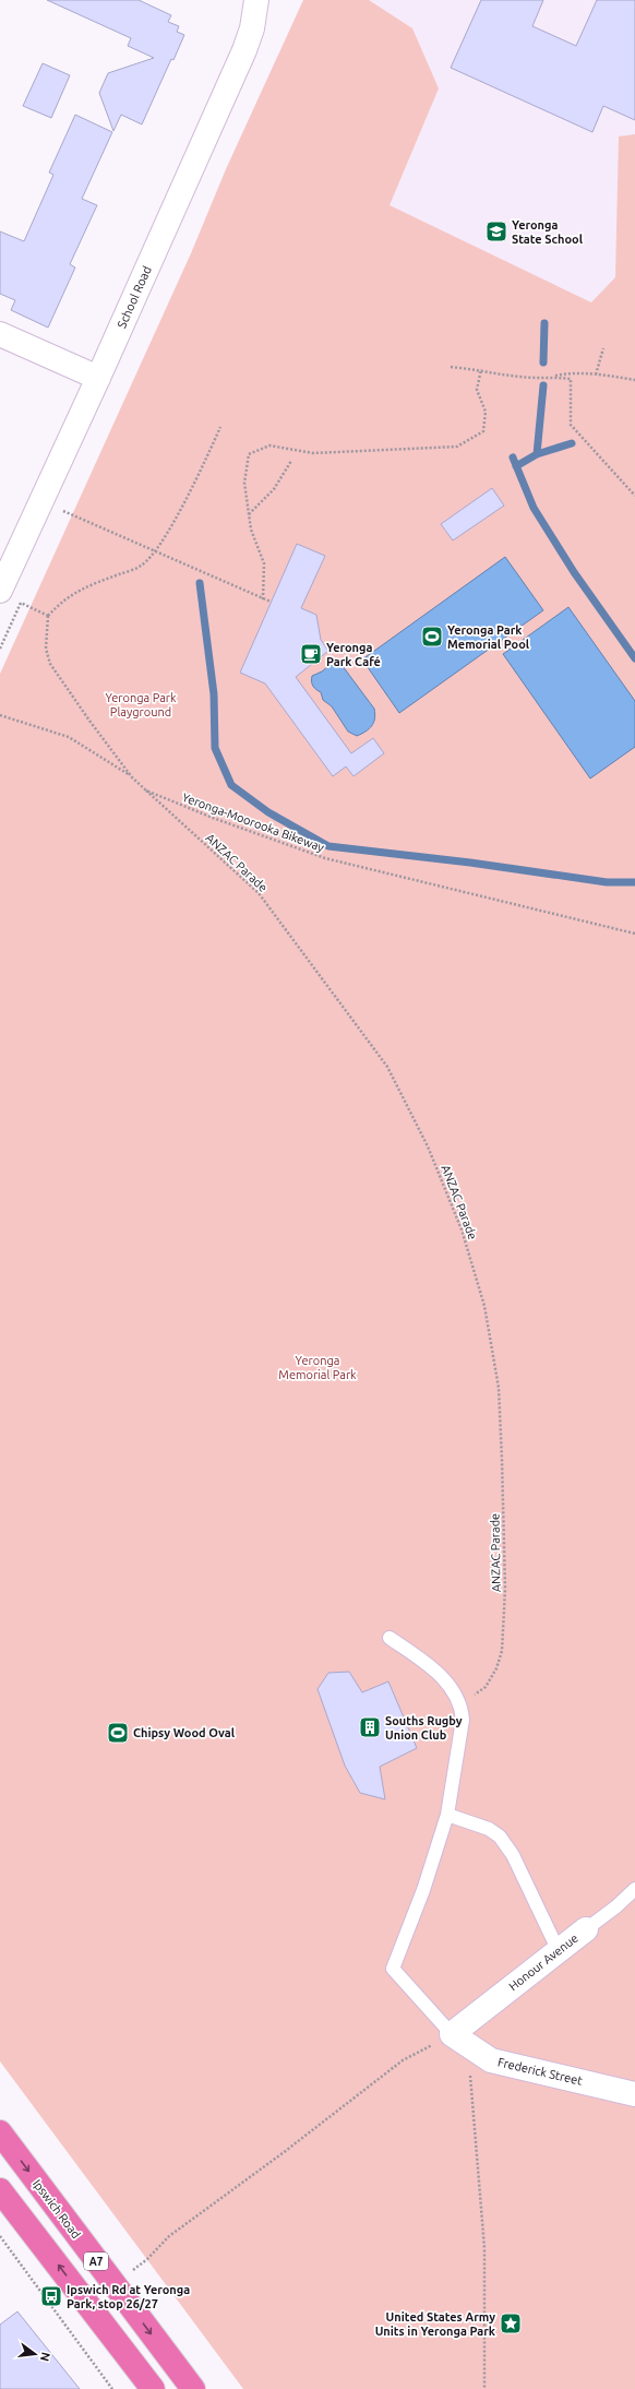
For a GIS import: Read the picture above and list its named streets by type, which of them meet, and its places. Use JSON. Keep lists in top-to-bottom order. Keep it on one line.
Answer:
{"streets":{"highway":["Ipswich Road","A7"],"street":["School Road","Honour Avenue","Frederick Street"],"path":["Yeronga-Moorooka Bikeway","ANZAC Parade"]},"crossings":[["Yeronga-Moorooka Bikeway","ANZAC Parade"],["Honour Avenue","Frederick Street"]],"parks":["Yeronga Park Playground","Yeronga Memorial Park"],"places":{"school or university":["Yeronga State School"],"sports":["Yeronga Park Memorial Pool","Chipsy Wood Oval"],"cafe":["Yeronga Park Café"],"building":["Souths Rugby Union Club"],"bus stop":["Ipswich Rd at Yeronga Park, stop 26/27"],"place":["United States Army Units in Yeronga Park"]},"north":"right"}
